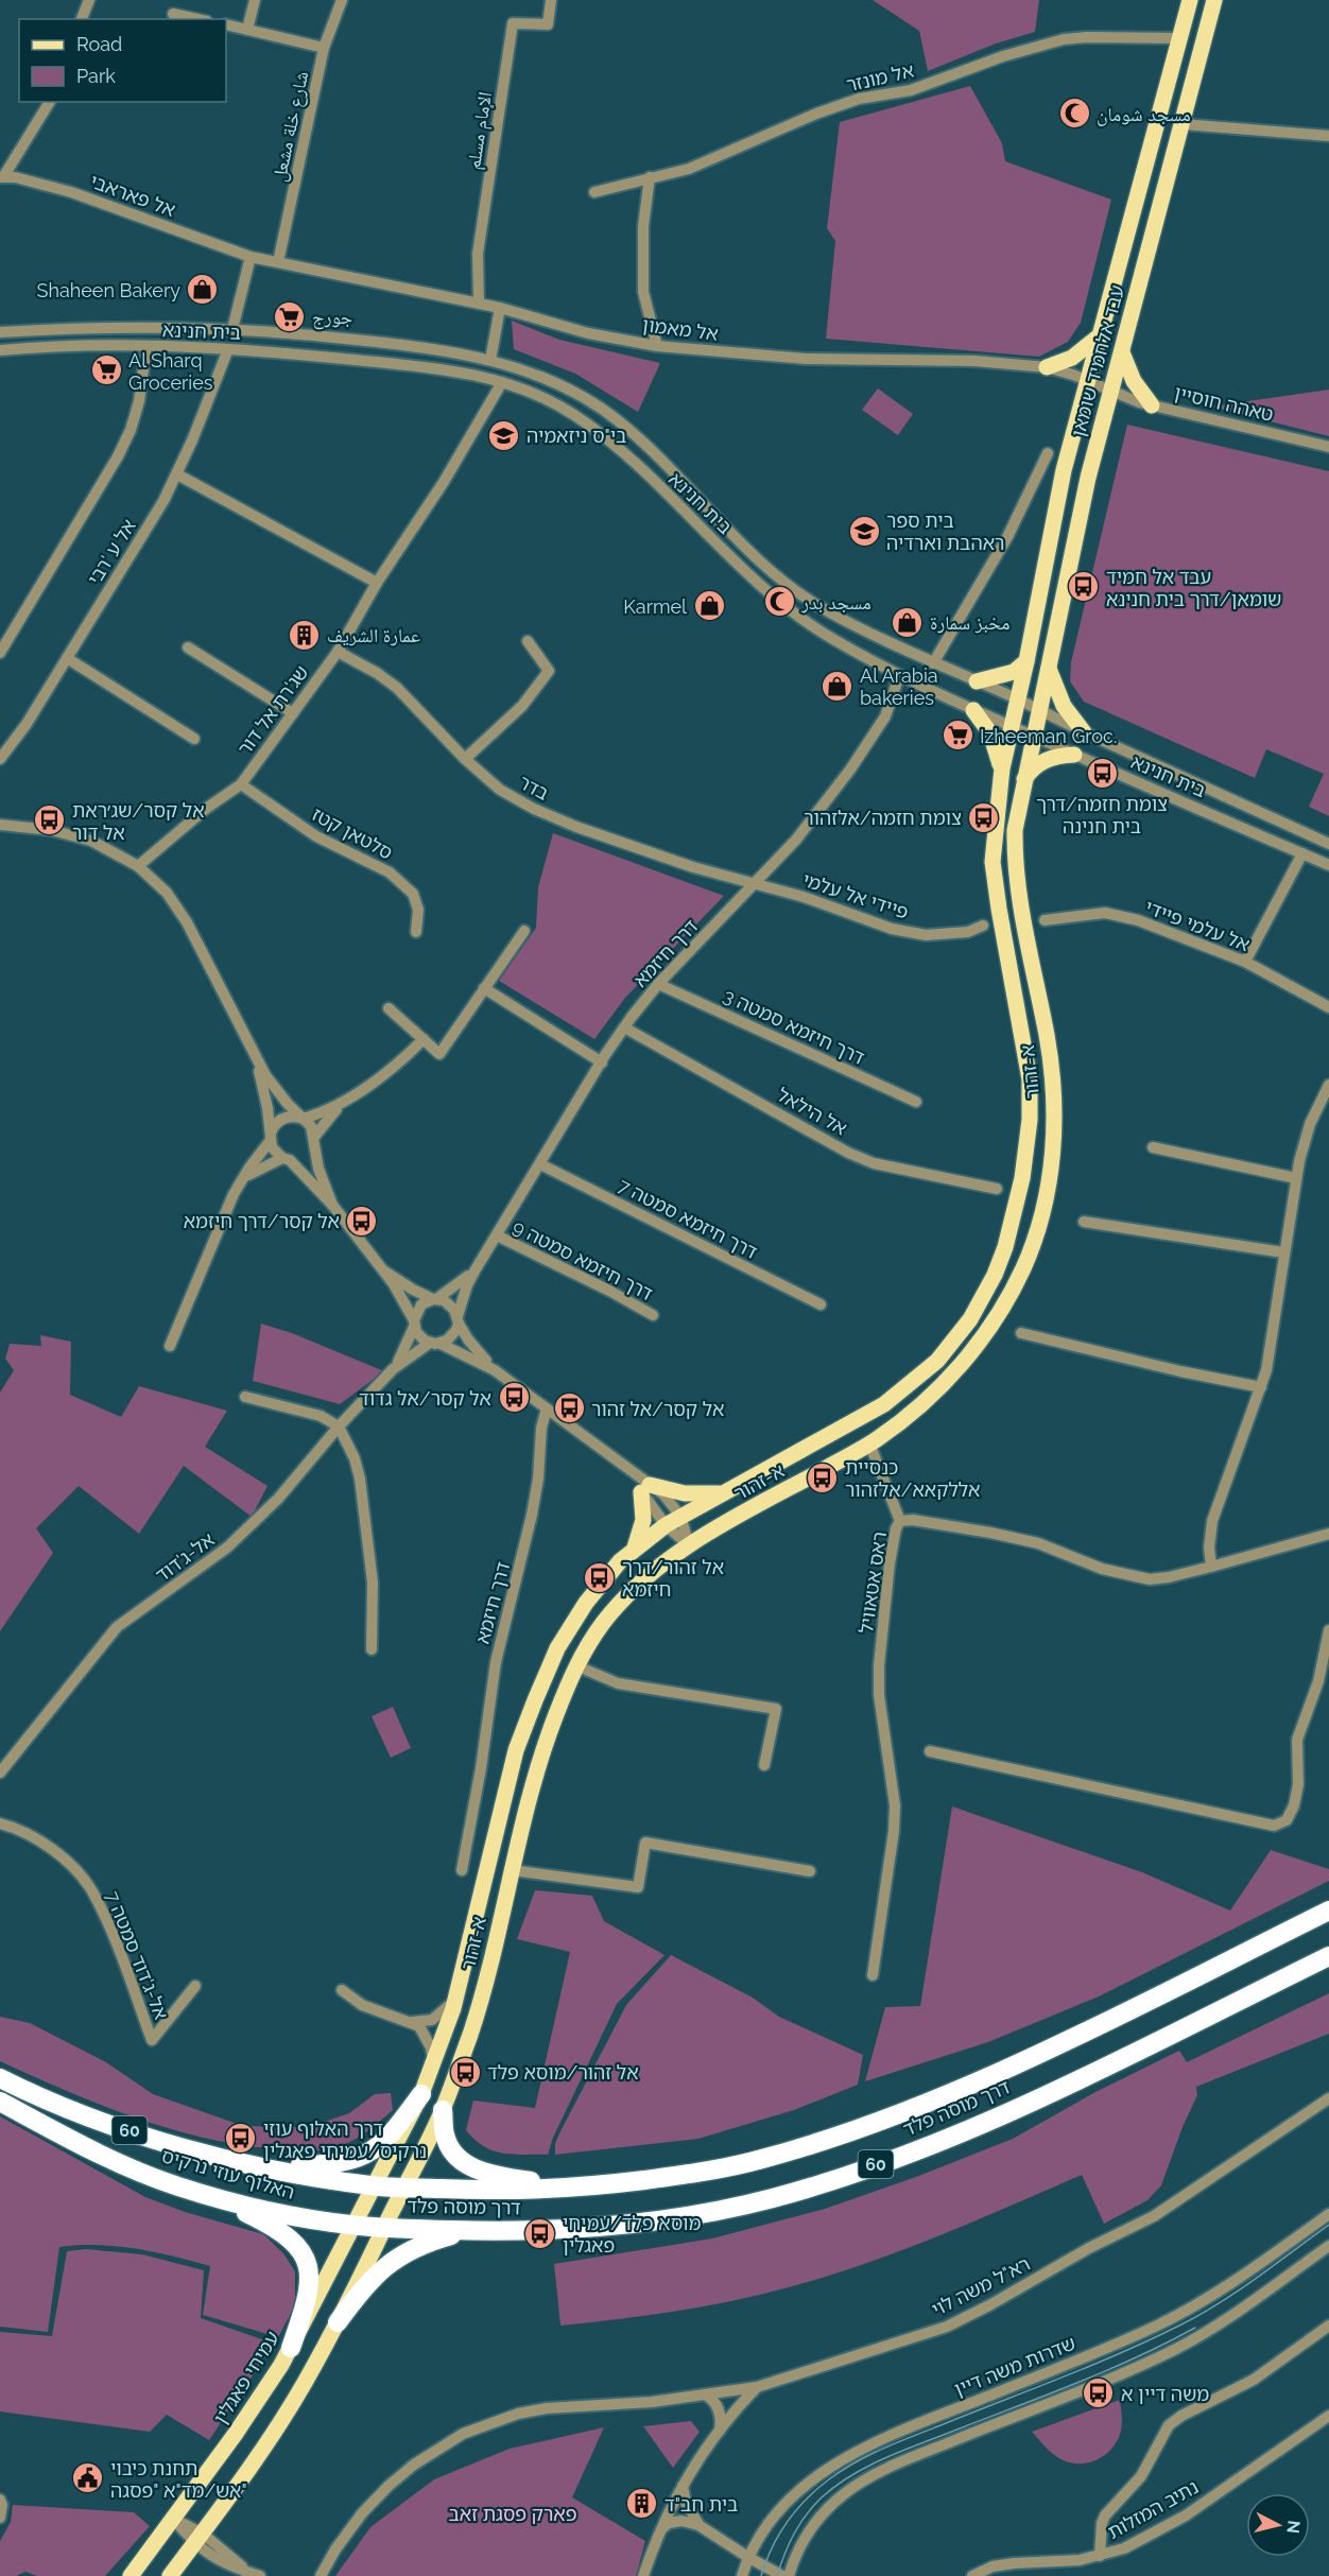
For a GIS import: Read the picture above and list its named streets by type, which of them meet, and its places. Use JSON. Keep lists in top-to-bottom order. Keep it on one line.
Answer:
{"streets":{"highway":["דרך מוסה פלד","60","האלוף עוזי נרקיס"],"main road":["עבד אלחמיד שומאן","א-זהור","עמיחי פאגלין"],"street":["אל מונזר","شارع خلة مشعل","الإمام مسلم","אל פאראבי","אל מאמון","בית חנינא","טאהה חוסיין","אל ע 'רבי","שג'רת אל דור","בדר","סלטאן קטז","פיידי אל עלמי","אל עלמי פיידי","דרך חיזמא","דרך חיזמא סמטה 3","אל הילאל","דרך חיזמא סמטה 7","דרך חיזמא סמטה 9","אל-ג'דוד","ראס אטאוויל","אל-ג'דוד סמטה 7","רא\"ל משה לוי","שדרות משה דיין","נתיב המזלות"]},"crossings":[["אל מונזר","עבד אלחמיד שומאן"],["شارع خلة مشعل","אל מאמון"],["الإمام مسلم","אל מאמון"],["אל פאראבי","אל מאמון"],["אל מאמון","עבד אלחמיד שומאן"],["אל מאמון","טאהה חוסיין"],["בית חנינא","עבד אלחמיד שומאן"],["בית חנינא","אל ע 'רבי"],["בית חנינא","שג'רת אל דור"],["בית חנינא","דרך חיזמא"],["בית חנינא","א-זהור"],["עבד אלחמיד שומאן","טאהה חוסיין"],["עבד אלחמיד שומאן","א-זהור"],["שג'רת אל דור","בדר"],["שג'רת אל דור","סלטאן קטז"],["בדר","פיידי אל עלמי"],["בדר","דרך חיזמא"],["פיידי אל עלמי","דרך חיזמא"],["דרך חיזמא","דרך חיזמא סמטה 3"],["דרך חיזמא","אל הילאל"],["דרך חיזמא","דרך חיזמא סמטה 7"],["דרך חיזמא","דרך חיזמא סמטה 9"],["דרך חיזמא","אל-ג'דוד"],["א-זהור","דרך מוסה פלד"],["א-זהור","האלוף עוזי נרקיס"],["א-זהור","עמיחי פאגלין"],["דרך מוסה פלד","האלוף עוזי נרקיס"],["האלוף עוזי נרקיס","עמיחי פאגלין"]],"parks":["פארק פסגת זאב"],"places":{"mosque":["مسجد شومان","مسجد بدر"],"shop":["Shaheen Bakery","Karmel","مخبز سمارة","Al Arabia bakeries"],"supermarket":["جورج","Al Sharq Groceries","Izheeman Groc."],"school or university":["בי\"ס ניזאמיה","בית ספר ראהבת וארדיה"],"bus stop":["עבד אל חמיד שומאן/דרך בית חנינא","צומת חזמה/דרך בית חנינה","צומת חזמה/אלזהור","אל קסר/שג׳ראת אל דור","אל קסר/דרך חיזמא","אל קסר/אל גדוד","אל קסר/אל זהור","כנסיית אללקאא/אלזהור","אל זהור/דרך חיזמא","אל זהור/מוסא פלד","דרך האלוף עוזי נרקיס/עמיחי פאגלין","מוסא פלד/עמיחי פאגלין","משה דיין א"],"building":["عمارة الشريف","בית חב\"ד"],"public building":["תחנת כיבוי אש/מד\"א \"פסגה\""]},"legend":["Road","Park"],"north":"right"}
